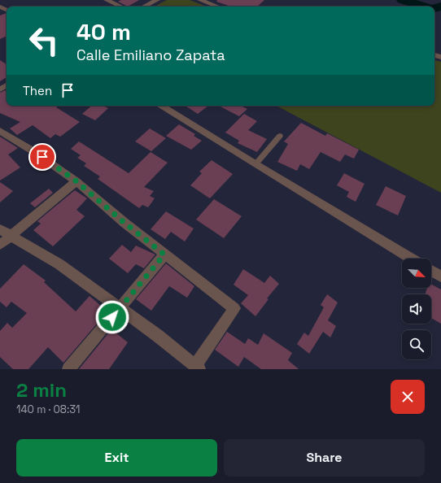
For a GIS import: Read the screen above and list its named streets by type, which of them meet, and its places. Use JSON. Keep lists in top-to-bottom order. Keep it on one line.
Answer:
{"north":"bottom right","page":{"turn":["40 m","Calle Emiliano Zapata"],"then":"Then","heading":["2 min","140 m · 08:31"],"buttons":["Exit","Share"]}}
